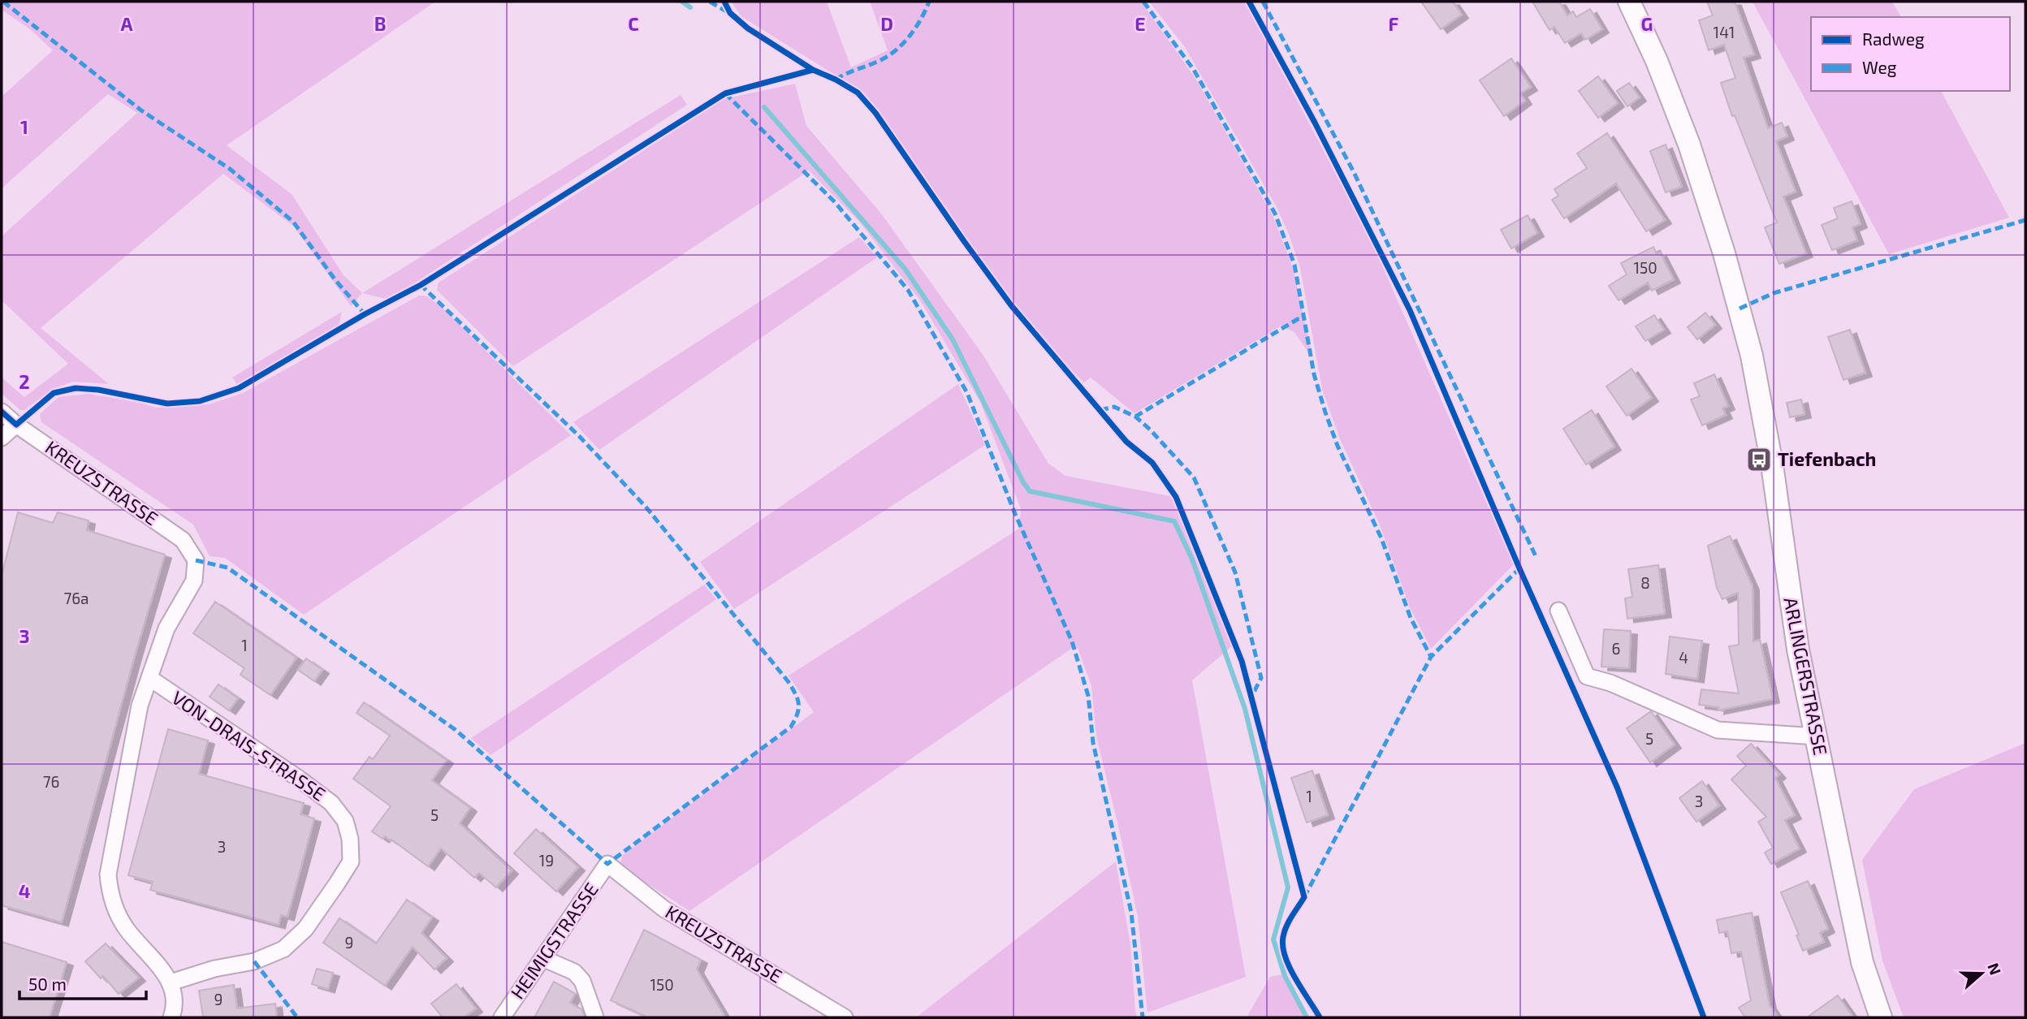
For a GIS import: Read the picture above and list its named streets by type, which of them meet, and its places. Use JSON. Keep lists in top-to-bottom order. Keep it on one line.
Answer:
{"streets":{"main road":["ARLINGERSTRASSE"],"street":["KREUZSTRASSE","VON-DRAIS-STRASSE","HEIMIGSTRASSE"]},"crossings":[["KREUZSTRASSE","VON-DRAIS-STRASSE"],["KREUZSTRASSE","HEIMIGSTRASSE"]],"places":{"bus stop":["Tiefenbach"]},"house_numbers":["141","150","8","76a","1","6","4","5","76","1","3","5","3","19","9","150","9"],"legend":["Radweg","Weg"],"scale_bar":"50 m","north":"right","grid":{"columns":["A","B","C","D","E","F","G"],"rows":["1","2","3","4"]}}
